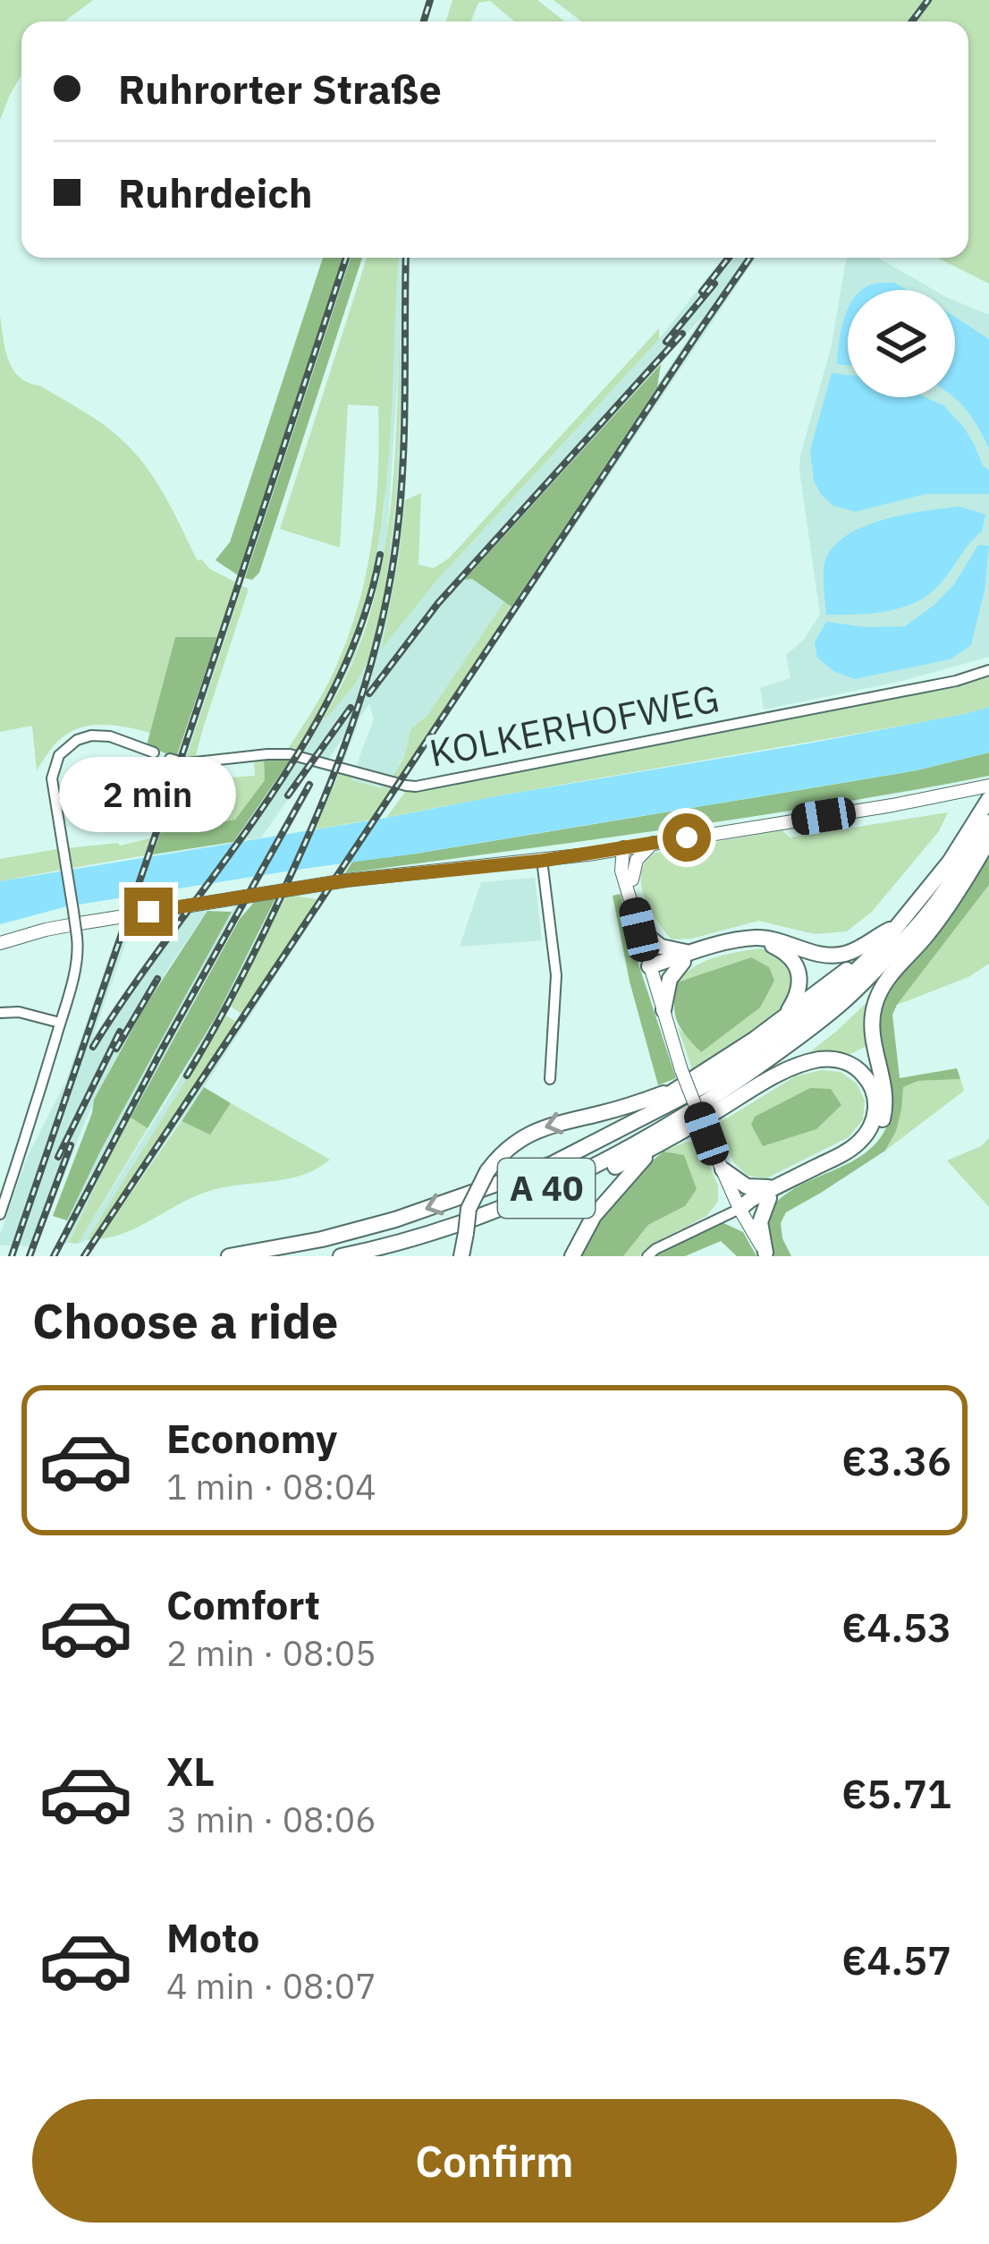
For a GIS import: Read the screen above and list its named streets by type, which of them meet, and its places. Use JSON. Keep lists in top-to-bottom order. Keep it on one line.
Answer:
{"streets":{"highway":["A 40"],"street":["KOLKERHOFWEG"]},"page":{"banner":["Ruhrorter Straße","Ruhrdeich"],"bubble":"2 min","heading":"Choose a ride","list":[{"name":"Economy","note":"1 min · 08:04","value":"€3.36"},{"name":"Comfort","note":"2 min · 08:05","value":"€4.53"},{"name":"XL","note":"3 min · 08:06","value":"€5.71"},{"name":"Moto","note":"4 min · 08:07","value":"€4.57"}],"buttons":"Confirm"}}
